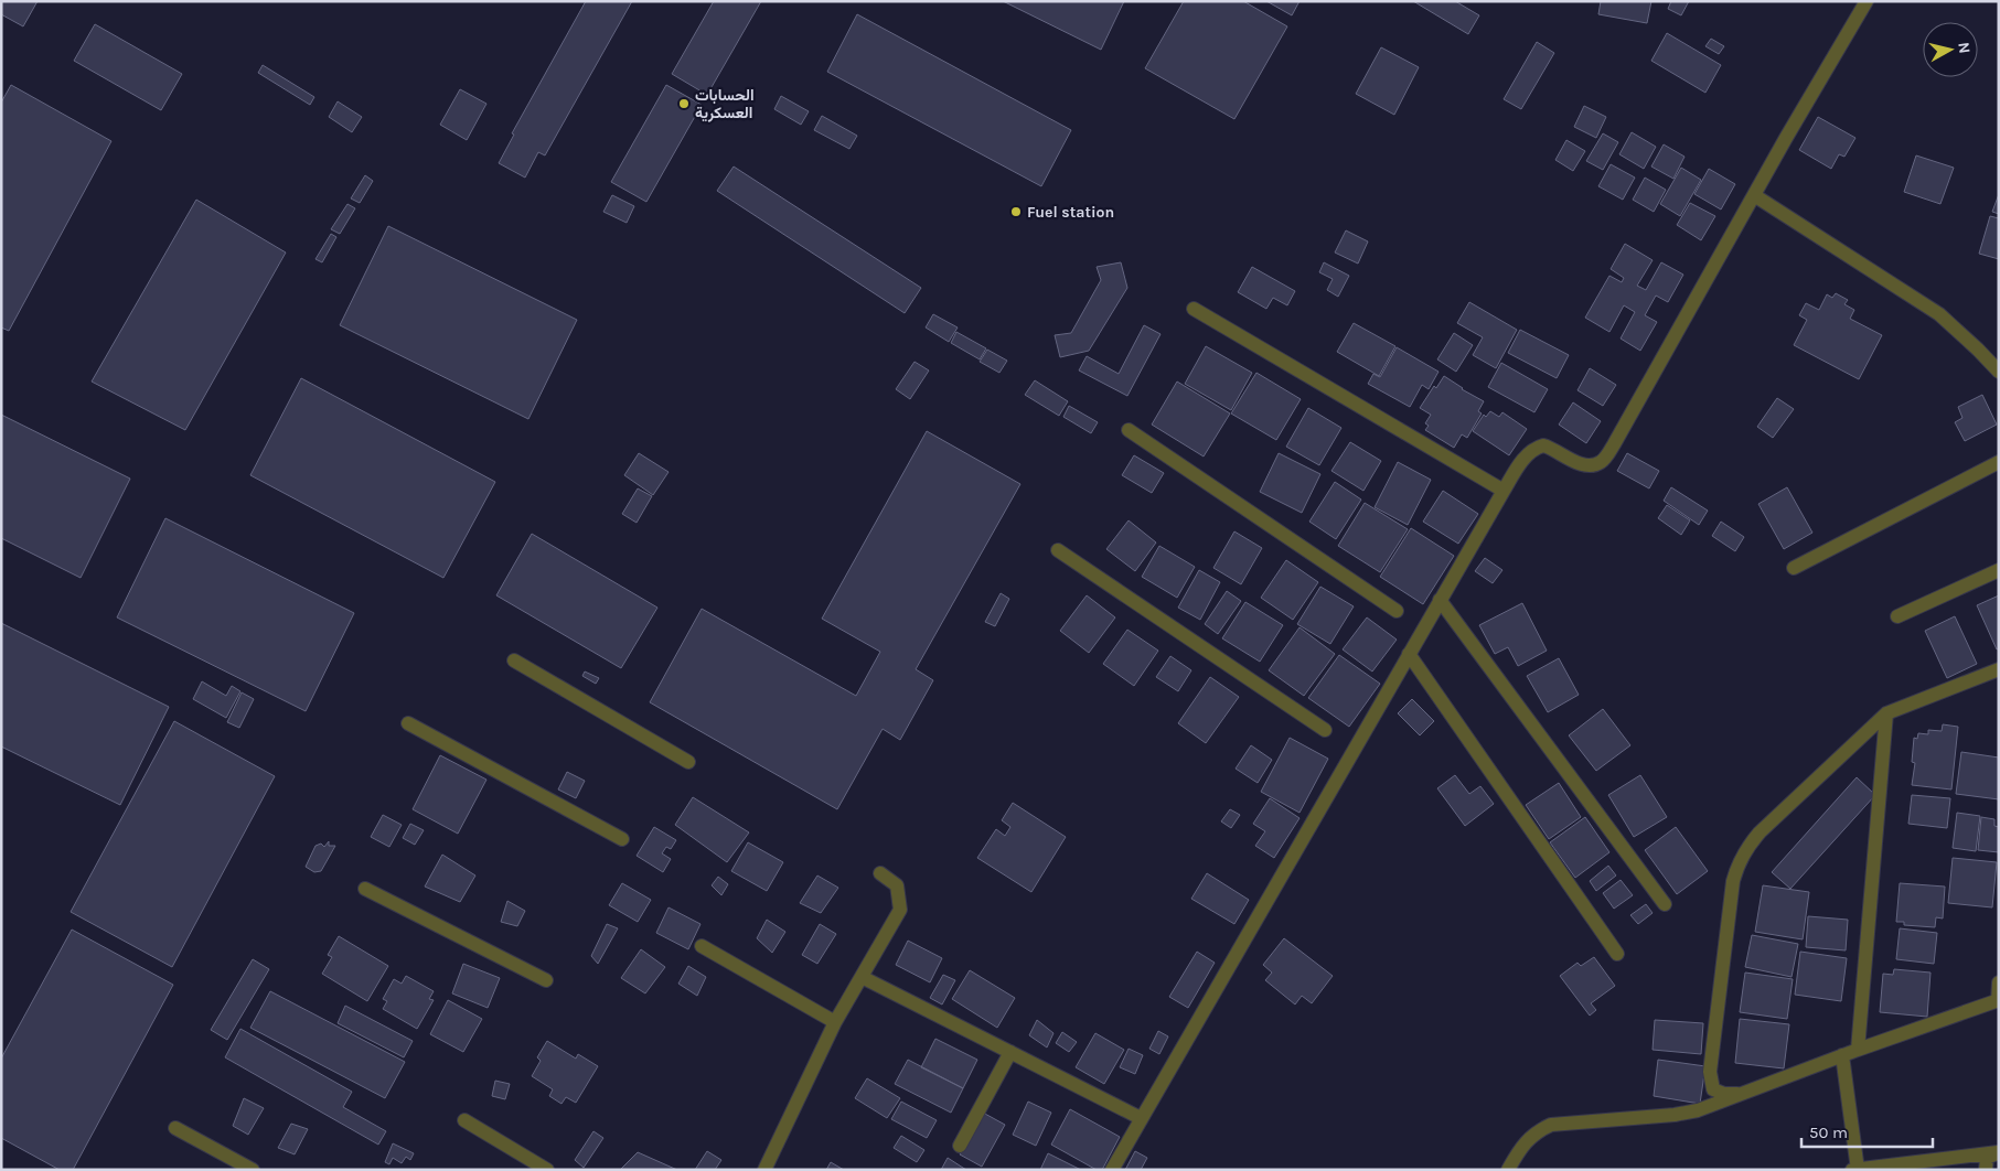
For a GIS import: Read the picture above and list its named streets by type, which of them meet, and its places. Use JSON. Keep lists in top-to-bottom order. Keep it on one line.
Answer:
{"places":["الحسابات العسكرية","Fuel station"],"scale_bar":"50 m","north":"right"}
